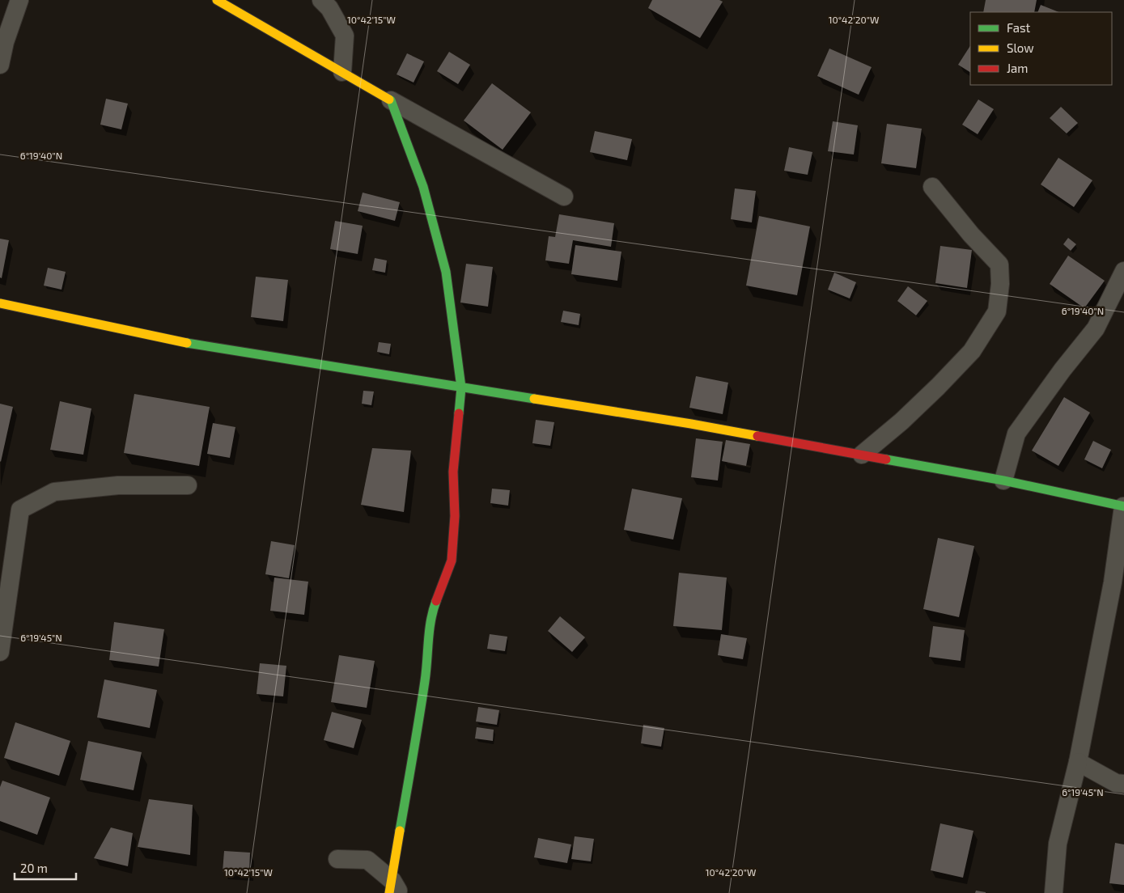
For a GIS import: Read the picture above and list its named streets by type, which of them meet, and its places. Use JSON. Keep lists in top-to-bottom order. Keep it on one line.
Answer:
{"legend":["Fast","Slow","Jam"],"scale_bar":"20 m","coordinates":["10°42'15\"W","10°42'20\"W","6°19'40\"N","6°19'45\"N"]}
